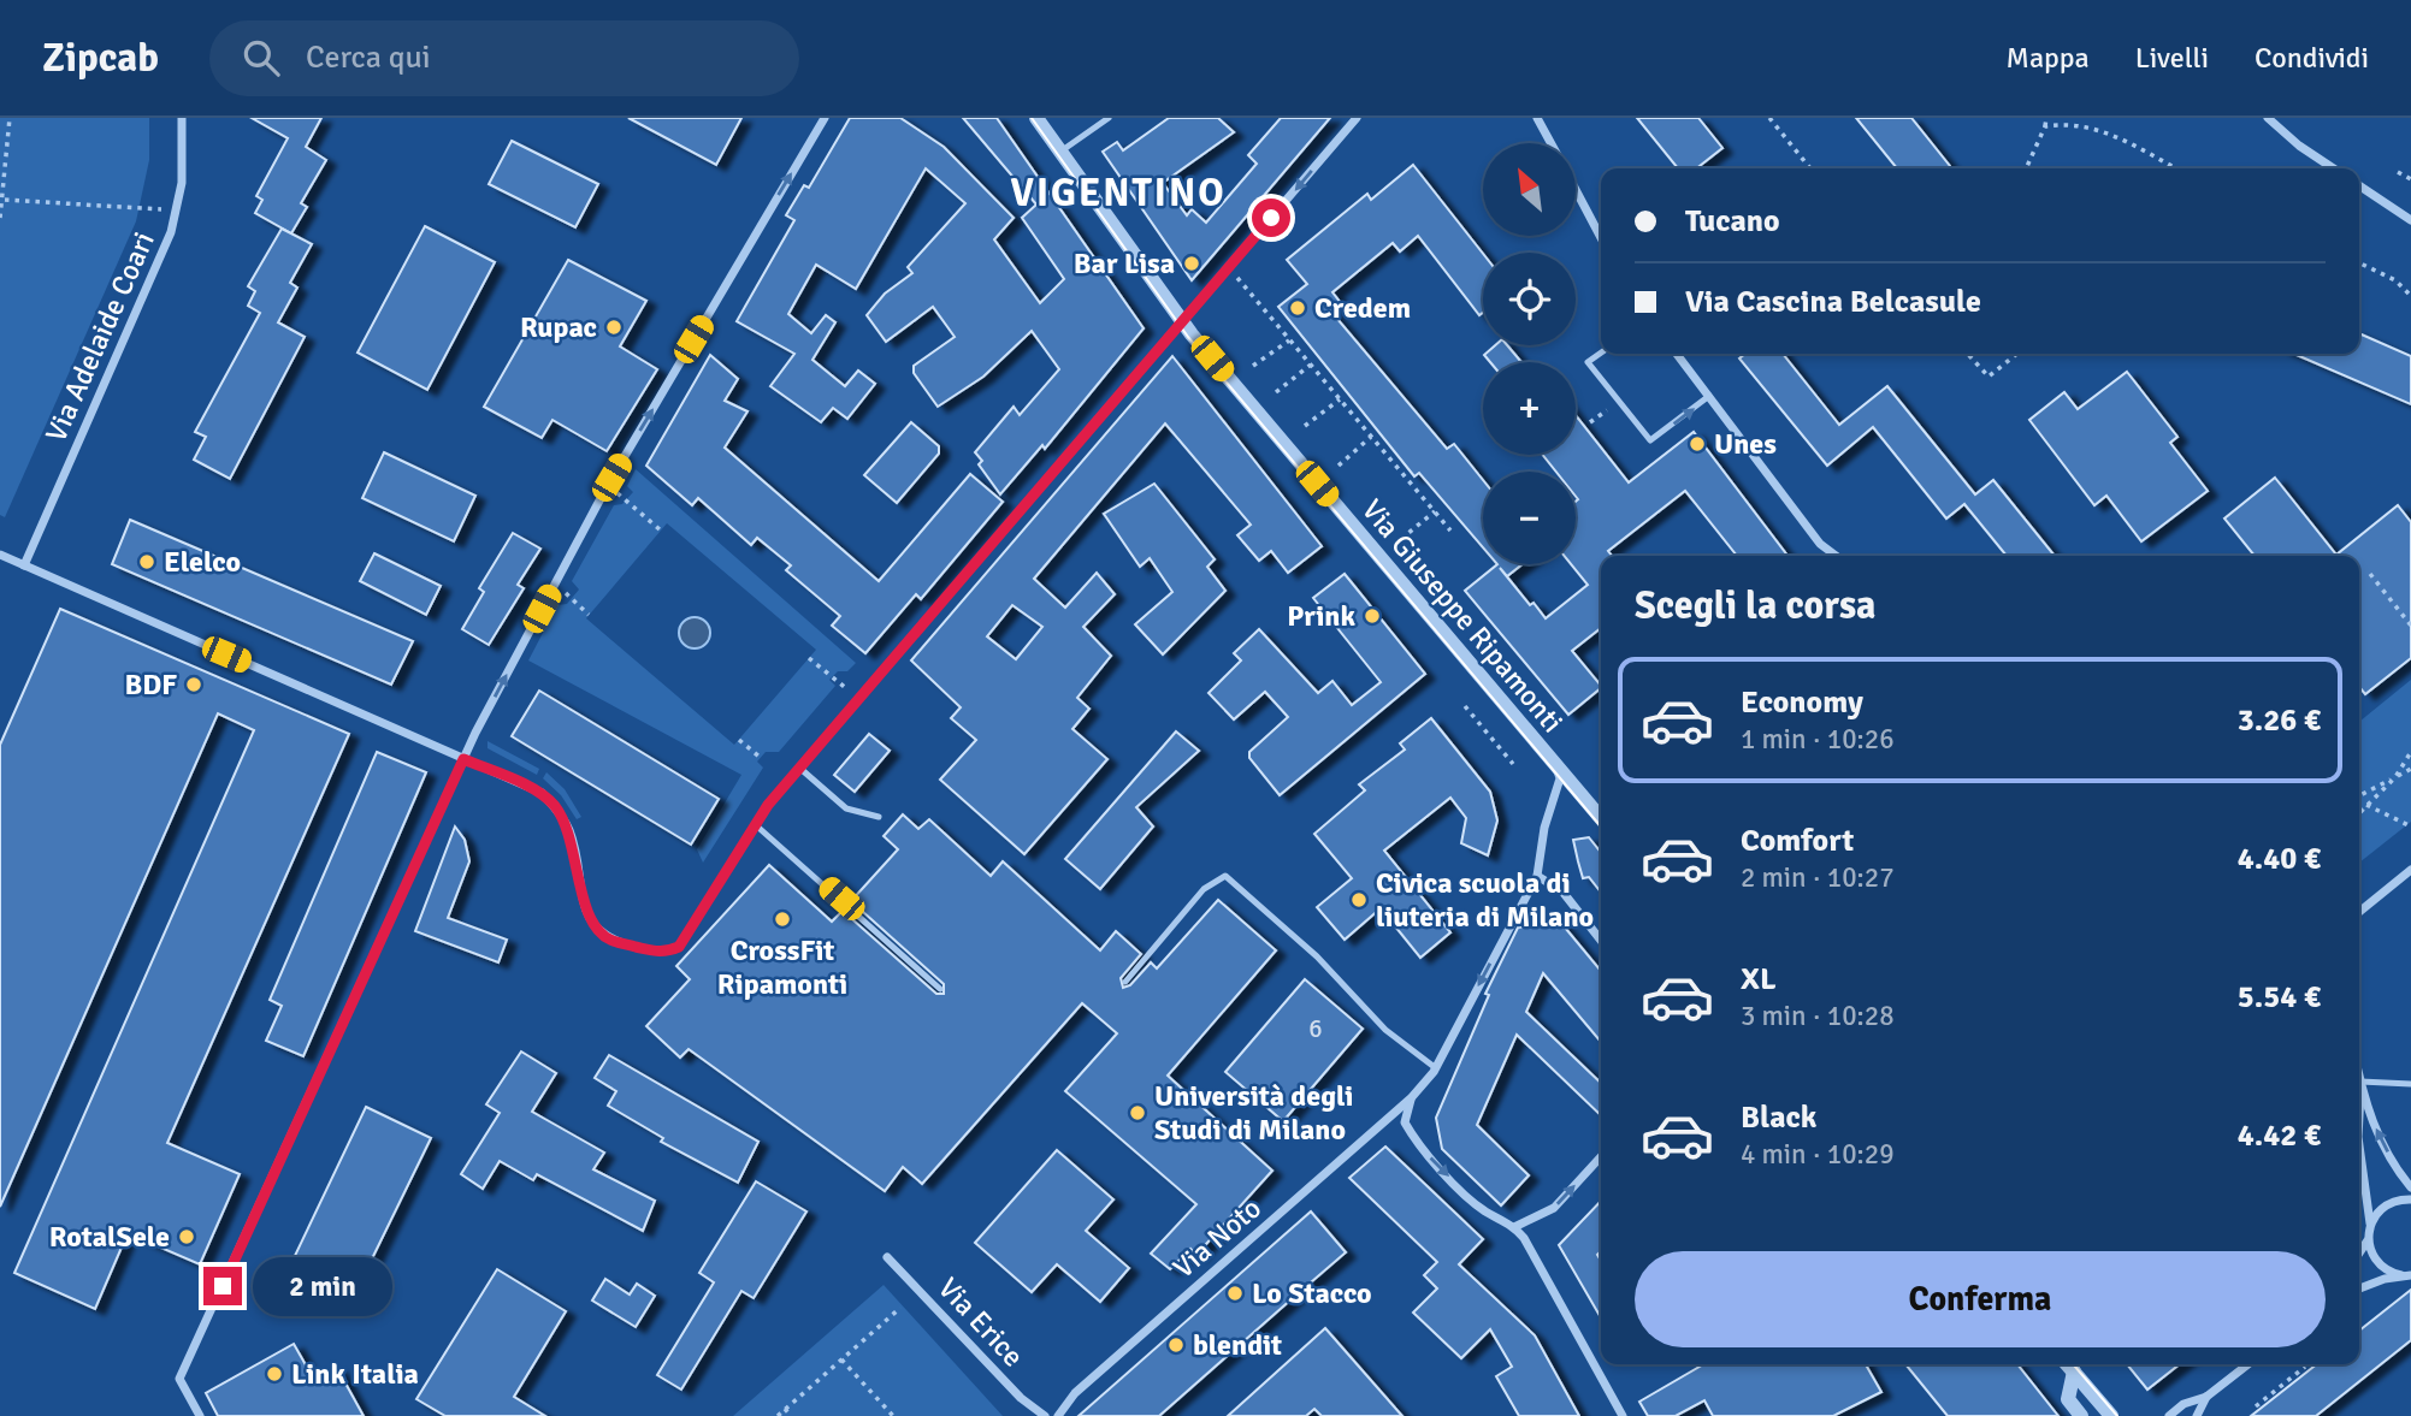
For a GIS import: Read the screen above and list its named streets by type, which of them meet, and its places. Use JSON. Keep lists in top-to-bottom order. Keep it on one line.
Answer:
{"streets":{"street":["Via Adelaide Coari","Via Giuseppe Ripamonti","Via Noto","Via Erice"]},"crossings":[["Via Giuseppe Ripamonti","Via Noto"]],"districts":["VIGENTINO"],"places":["Bar Lisa","Credem","Rupac","Unes","Elelco","Prink","BDF","Civica scuola di liuteria di Milano","CrossFit Ripamonti","Università degli Studi di Milano","RotalSele","Lo Stacco","blendit","Link Italia"],"house_numbers":["6"],"north":"top left","page":{"header":"Zipcab","search":"Cerca qui","nav":["Mappa","Livelli","Condividi"],"map_buttons":["+","−"],"banner":["Tucano","Via Cascina Belcasule"],"heading":"Scegli la corsa","list":[{"name":"Economy","note":"1 min · 10:26","value":"3.26 €"},{"name":"Comfort","note":"2 min · 10:27","value":"4.40 €"},{"name":"XL","note":"3 min · 10:28","value":"5.54 €"},{"name":"Black","note":"4 min · 10:29","value":"4.42 €"}],"buttons":"Conferma","bubble":"2 min"}}
